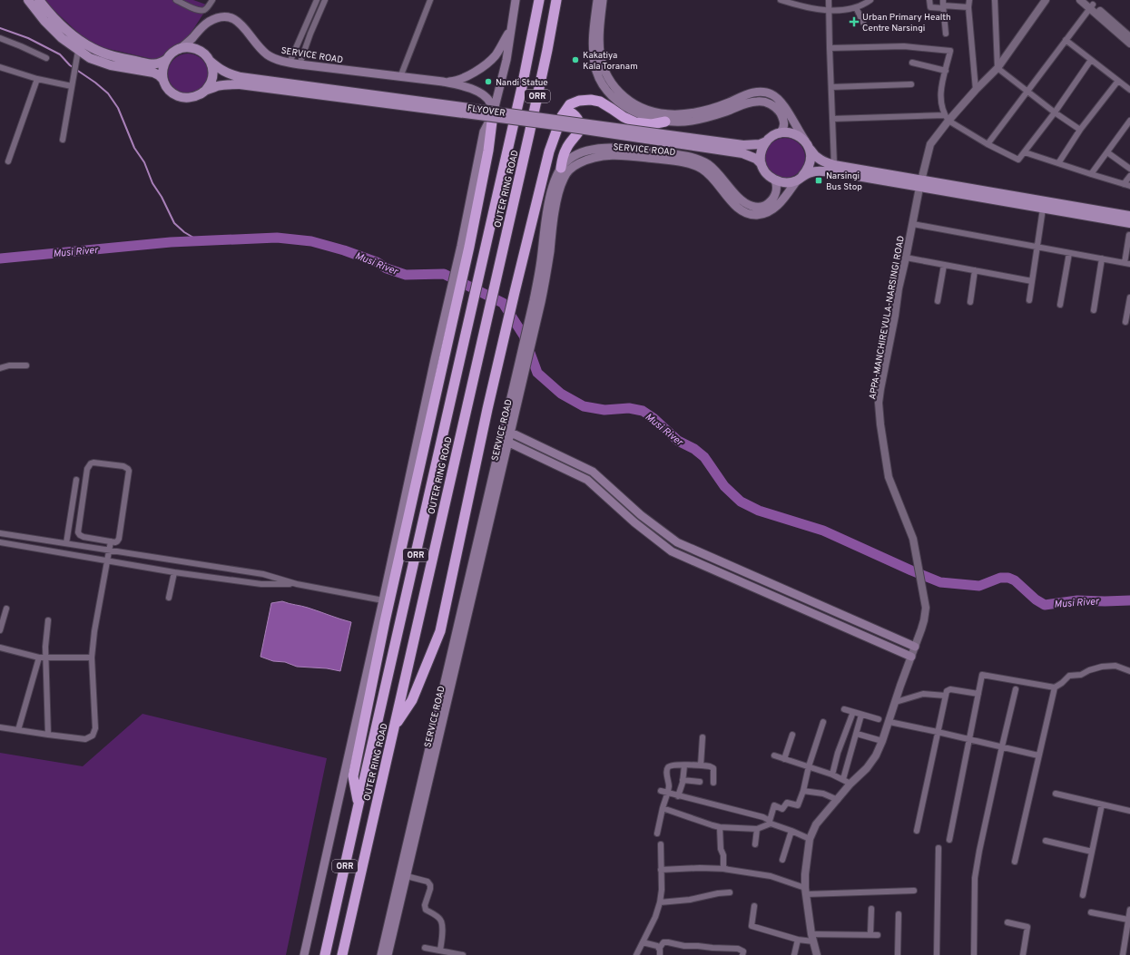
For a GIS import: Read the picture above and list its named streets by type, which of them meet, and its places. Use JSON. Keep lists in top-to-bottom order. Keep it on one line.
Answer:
{"streets":{"highway":["ORR","OUTER RING ROAD"],"main road":["SERVICE ROAD","FLYOVER"],"street":["APPA-MANCHIREVULA-NARSINGI ROAD"]},"crossings":[["SERVICE ROAD","FLYOVER"]],"water":["Musi River"],"places":{"health":["Urban Primary Health Centre Narsingi"],"other":["Kakatiya Kala Toranam","Nandi Statue"],"transit":["Narsingi Bus Stop"]}}
